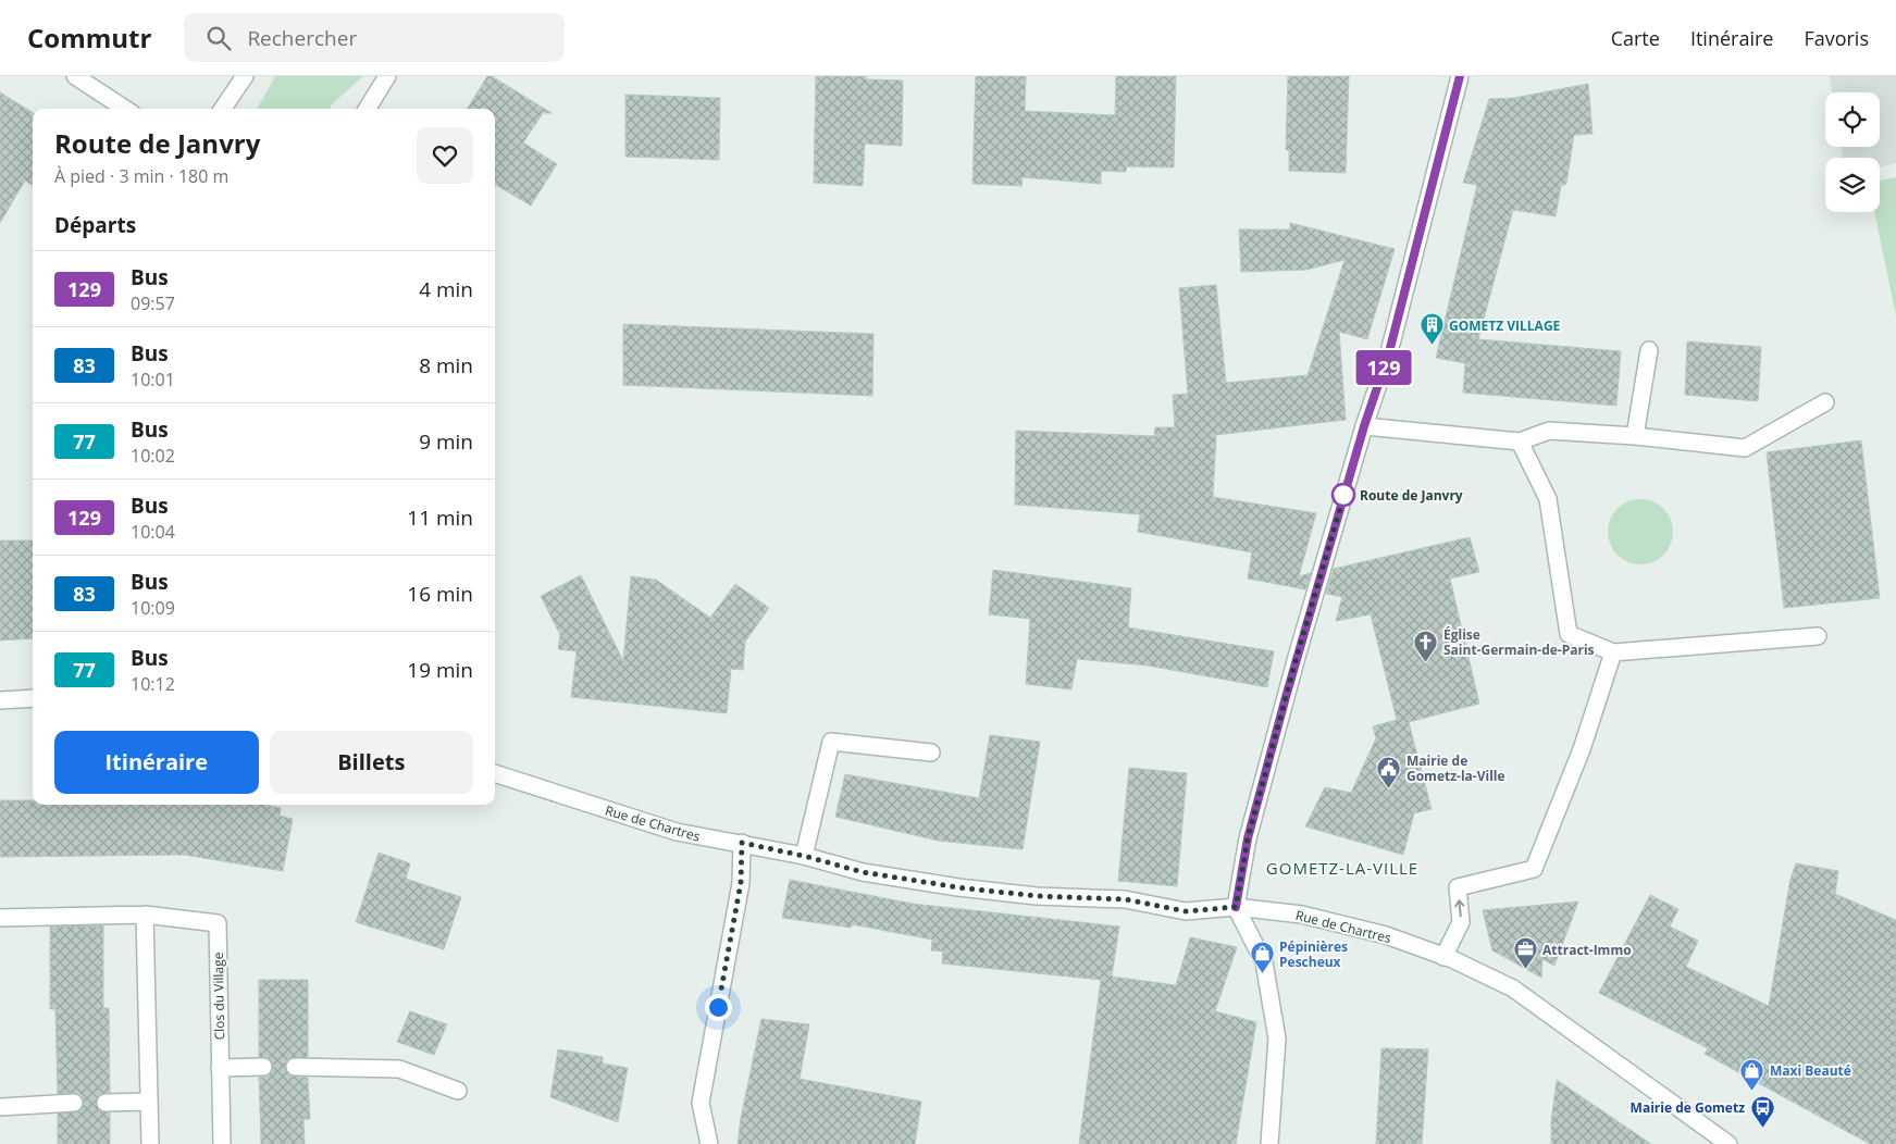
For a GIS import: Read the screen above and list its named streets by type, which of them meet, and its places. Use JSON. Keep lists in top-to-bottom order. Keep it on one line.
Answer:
{"streets":{"main road":["Rue de Chartres","Clos du Village"]},"districts":["GOMETZ-LA-VILLE"],"places":{"building":["GOMETZ VILLAGE"],"other":["Route de Janvry"],"church":["Église Saint-Germain-de-Paris"],"public building":["Mairie de Gometz-la-Ville"],"office":["Attract-Immo"],"shop":["Pépinières Pescheux","Maxi Beauté"],"bus stop":["Mairie de Gometz"]},"lines":["bus line 129"],"page":{"header":"Commutr","search":"Rechercher","nav":["Carte","Itinéraire","Favoris"],"on_map":"129","heading":[["Route de Janvry","À pied · 3 min · 180 m"],"Départs"],"list":[{"mark":"129","name":"Bus","note":"09:57","value":"4 min"},{"mark":"83","name":"Bus","note":"10:01","value":"8 min"},{"mark":"77","name":"Bus","note":"10:02","value":"9 min"},{"mark":"129","name":"Bus","note":"10:04","value":"11 min"},{"mark":"83","name":"Bus","note":"10:09","value":"16 min"},{"mark":"77","name":"Bus","note":"10:12","value":"19 min"}],"buttons":["Itinéraire","Billets"]}}
